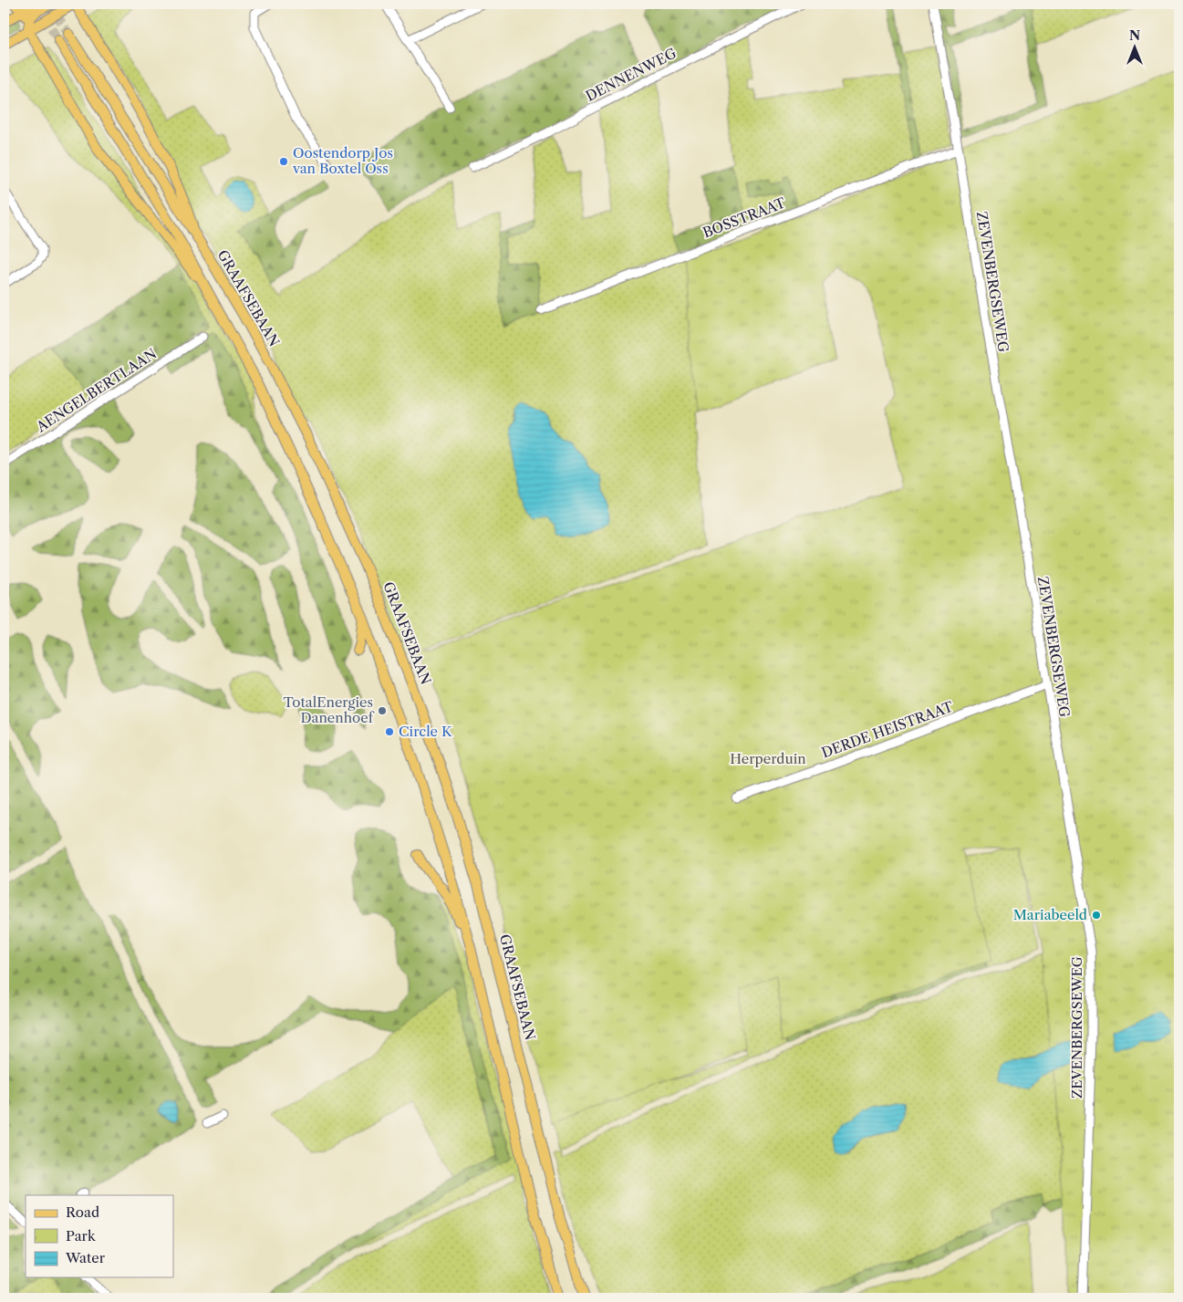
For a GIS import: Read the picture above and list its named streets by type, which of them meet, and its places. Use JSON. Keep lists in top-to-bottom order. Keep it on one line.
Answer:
{"streets":{"main road":["GRAAFSEBAAN"],"street":["DENNENWEG","BOSSTRAAT","ZEVENBERGSEWEG","AENGELBERTLAAN","DERDE HEISTRAAT"]},"crossings":[["BOSSTRAAT","ZEVENBERGSEWEG"],["ZEVENBERGSEWEG","DERDE HEISTRAAT"]],"parks":["Herperduin"],"places":["Oostendorp Jos van Boxtel Oss","TotalEnergies Danenhoef","Circle K","Mariabeeld"],"legend":["Road","Park","Water"],"north":"top"}
